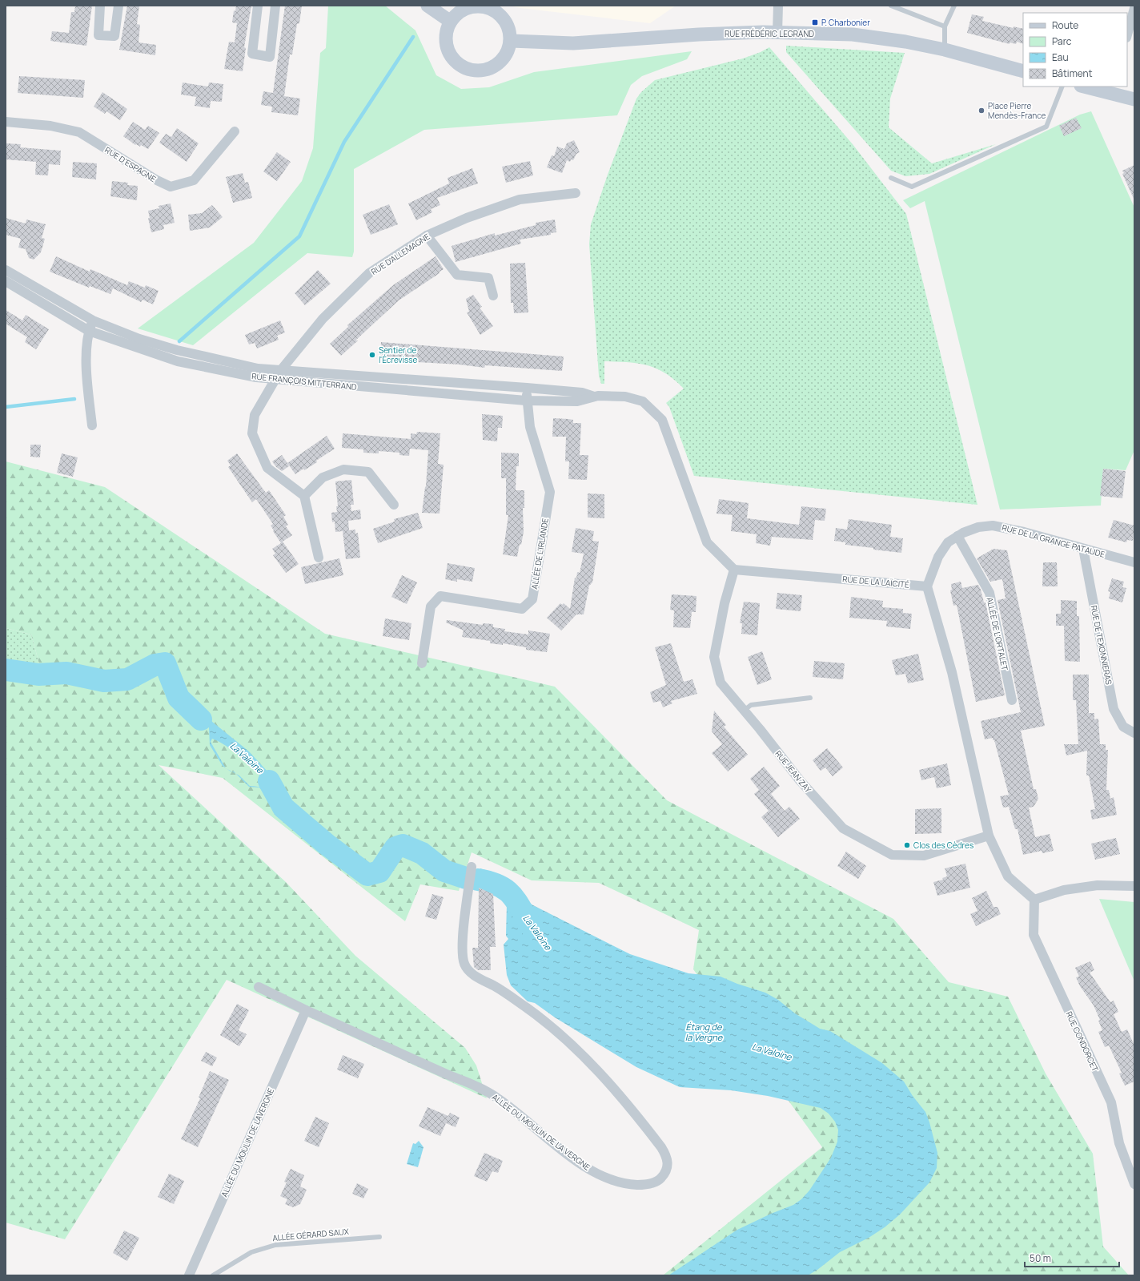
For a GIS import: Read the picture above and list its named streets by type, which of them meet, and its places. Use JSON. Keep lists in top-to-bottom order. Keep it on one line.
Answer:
{"streets":{"main road":["RUE FRÉDÉRIC LEGRAND"],"street":["RUE D'ESPAGNE","RUE D'ALLEMAGNE","RUE FRANÇOIS MITTERRAND","RUE DE LA GRANGE PATAUDE","ALLÉE DE L'IRLANDE","RUE DE LA LAÏCITÉ","ALLÉE DE L'ORTALET","RUE DE TEXONNIERAS","RUE JEAN ZAY","RUE CONDORCET","ALLÉE DU MOULIN DE LA VERGNE","ALLÉE DU MOULIN DE LAVERGNE"],"lane":["ALLÉE GÉRARD SAUX"]},"crossings":[["RUE D'ALLEMAGNE","RUE FRANÇOIS MITTERRAND"],["RUE FRANÇOIS MITTERRAND","ALLÉE DE L'IRLANDE"],["RUE DE LA GRANGE PATAUDE","RUE DE LA LAÏCITÉ"],["RUE DE LA GRANGE PATAUDE","ALLÉE DE L'ORTALET"],["RUE DE LA GRANGE PATAUDE","RUE DE TEXONNIERAS"],["RUE DE LA LAÏCITÉ","RUE JEAN ZAY"],["ALLÉE DU MOULIN DE LA VERGNE","ALLÉE DU MOULIN DE LAVERGNE"]],"water":["La Valoine","Étang de la Vergne"],"places":{"transit":["P. Charbonier"],"other":["Place Pierre Mendès-France","Sentier de l'Écrevisse","Clos des Cèdres"]},"legend":["Route","Parc","Eau","Bâtiment"],"scale_bar":"50 m"}
